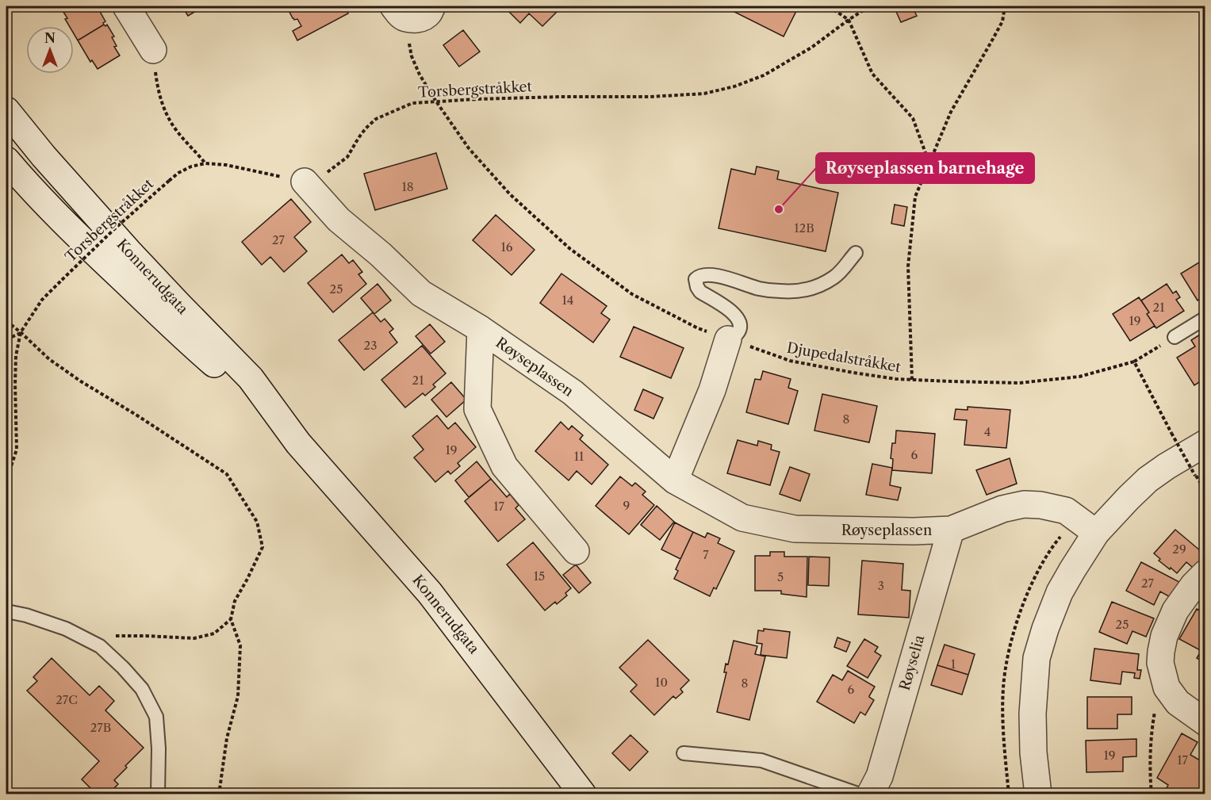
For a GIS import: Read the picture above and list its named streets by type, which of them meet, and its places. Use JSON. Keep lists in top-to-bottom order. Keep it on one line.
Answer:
{"streets":{"street":["Konnerudgata","Røyseplassen","Røyselia"],"path":["Torsbergstråkket","Djupedalstråkket"]},"crossings":[["Torsbergstråkket","Djupedalstråkket"],["Torsbergstråkket","Røyseplassen"],["Røyseplassen","Røyselia"]],"places":["Røyseplassen barnehage"],"house_numbers":["18","12B","27","16","25","14","21","19","23","21","8","4","19","6","11","9","17","29","7","15","5","27","3","25","1","10","8","6","27C","27B","19","17"],"north":"top"}
